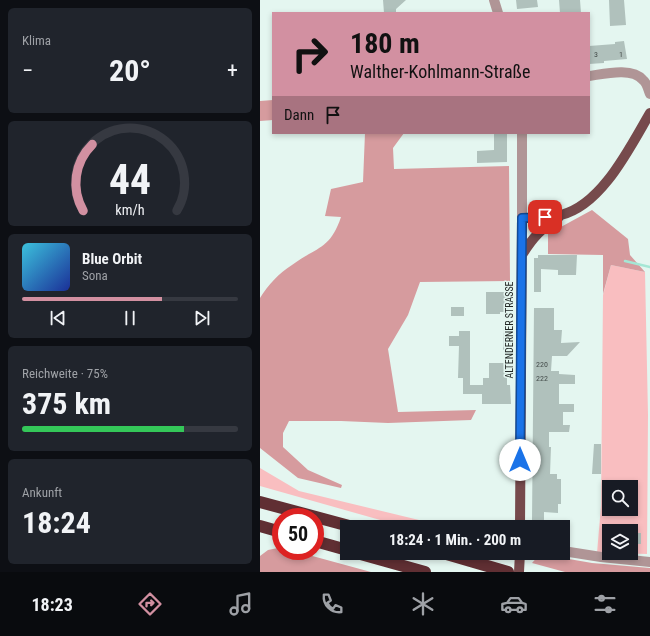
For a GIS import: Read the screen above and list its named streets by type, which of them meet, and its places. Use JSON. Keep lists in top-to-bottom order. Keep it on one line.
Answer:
{"streets":{"main road":["ALTENDERNER STRASSE"]},"house_numbers":["3","1","220","222"],"page":{"tile":["Klima",["Reichweite · 75%","375 km"],["Ankunft","18:24"]],"turn":["180 m","Walther-Kohlmann-Straße"],"heat":["−","20°","+"],"then":"Dann","song":["Blue Orbit","Sona"],"limit":"50","trip":"18:24 · 1 Min. · 200 m","tabs":"18:23","gauge":["44","km/h"]}}
